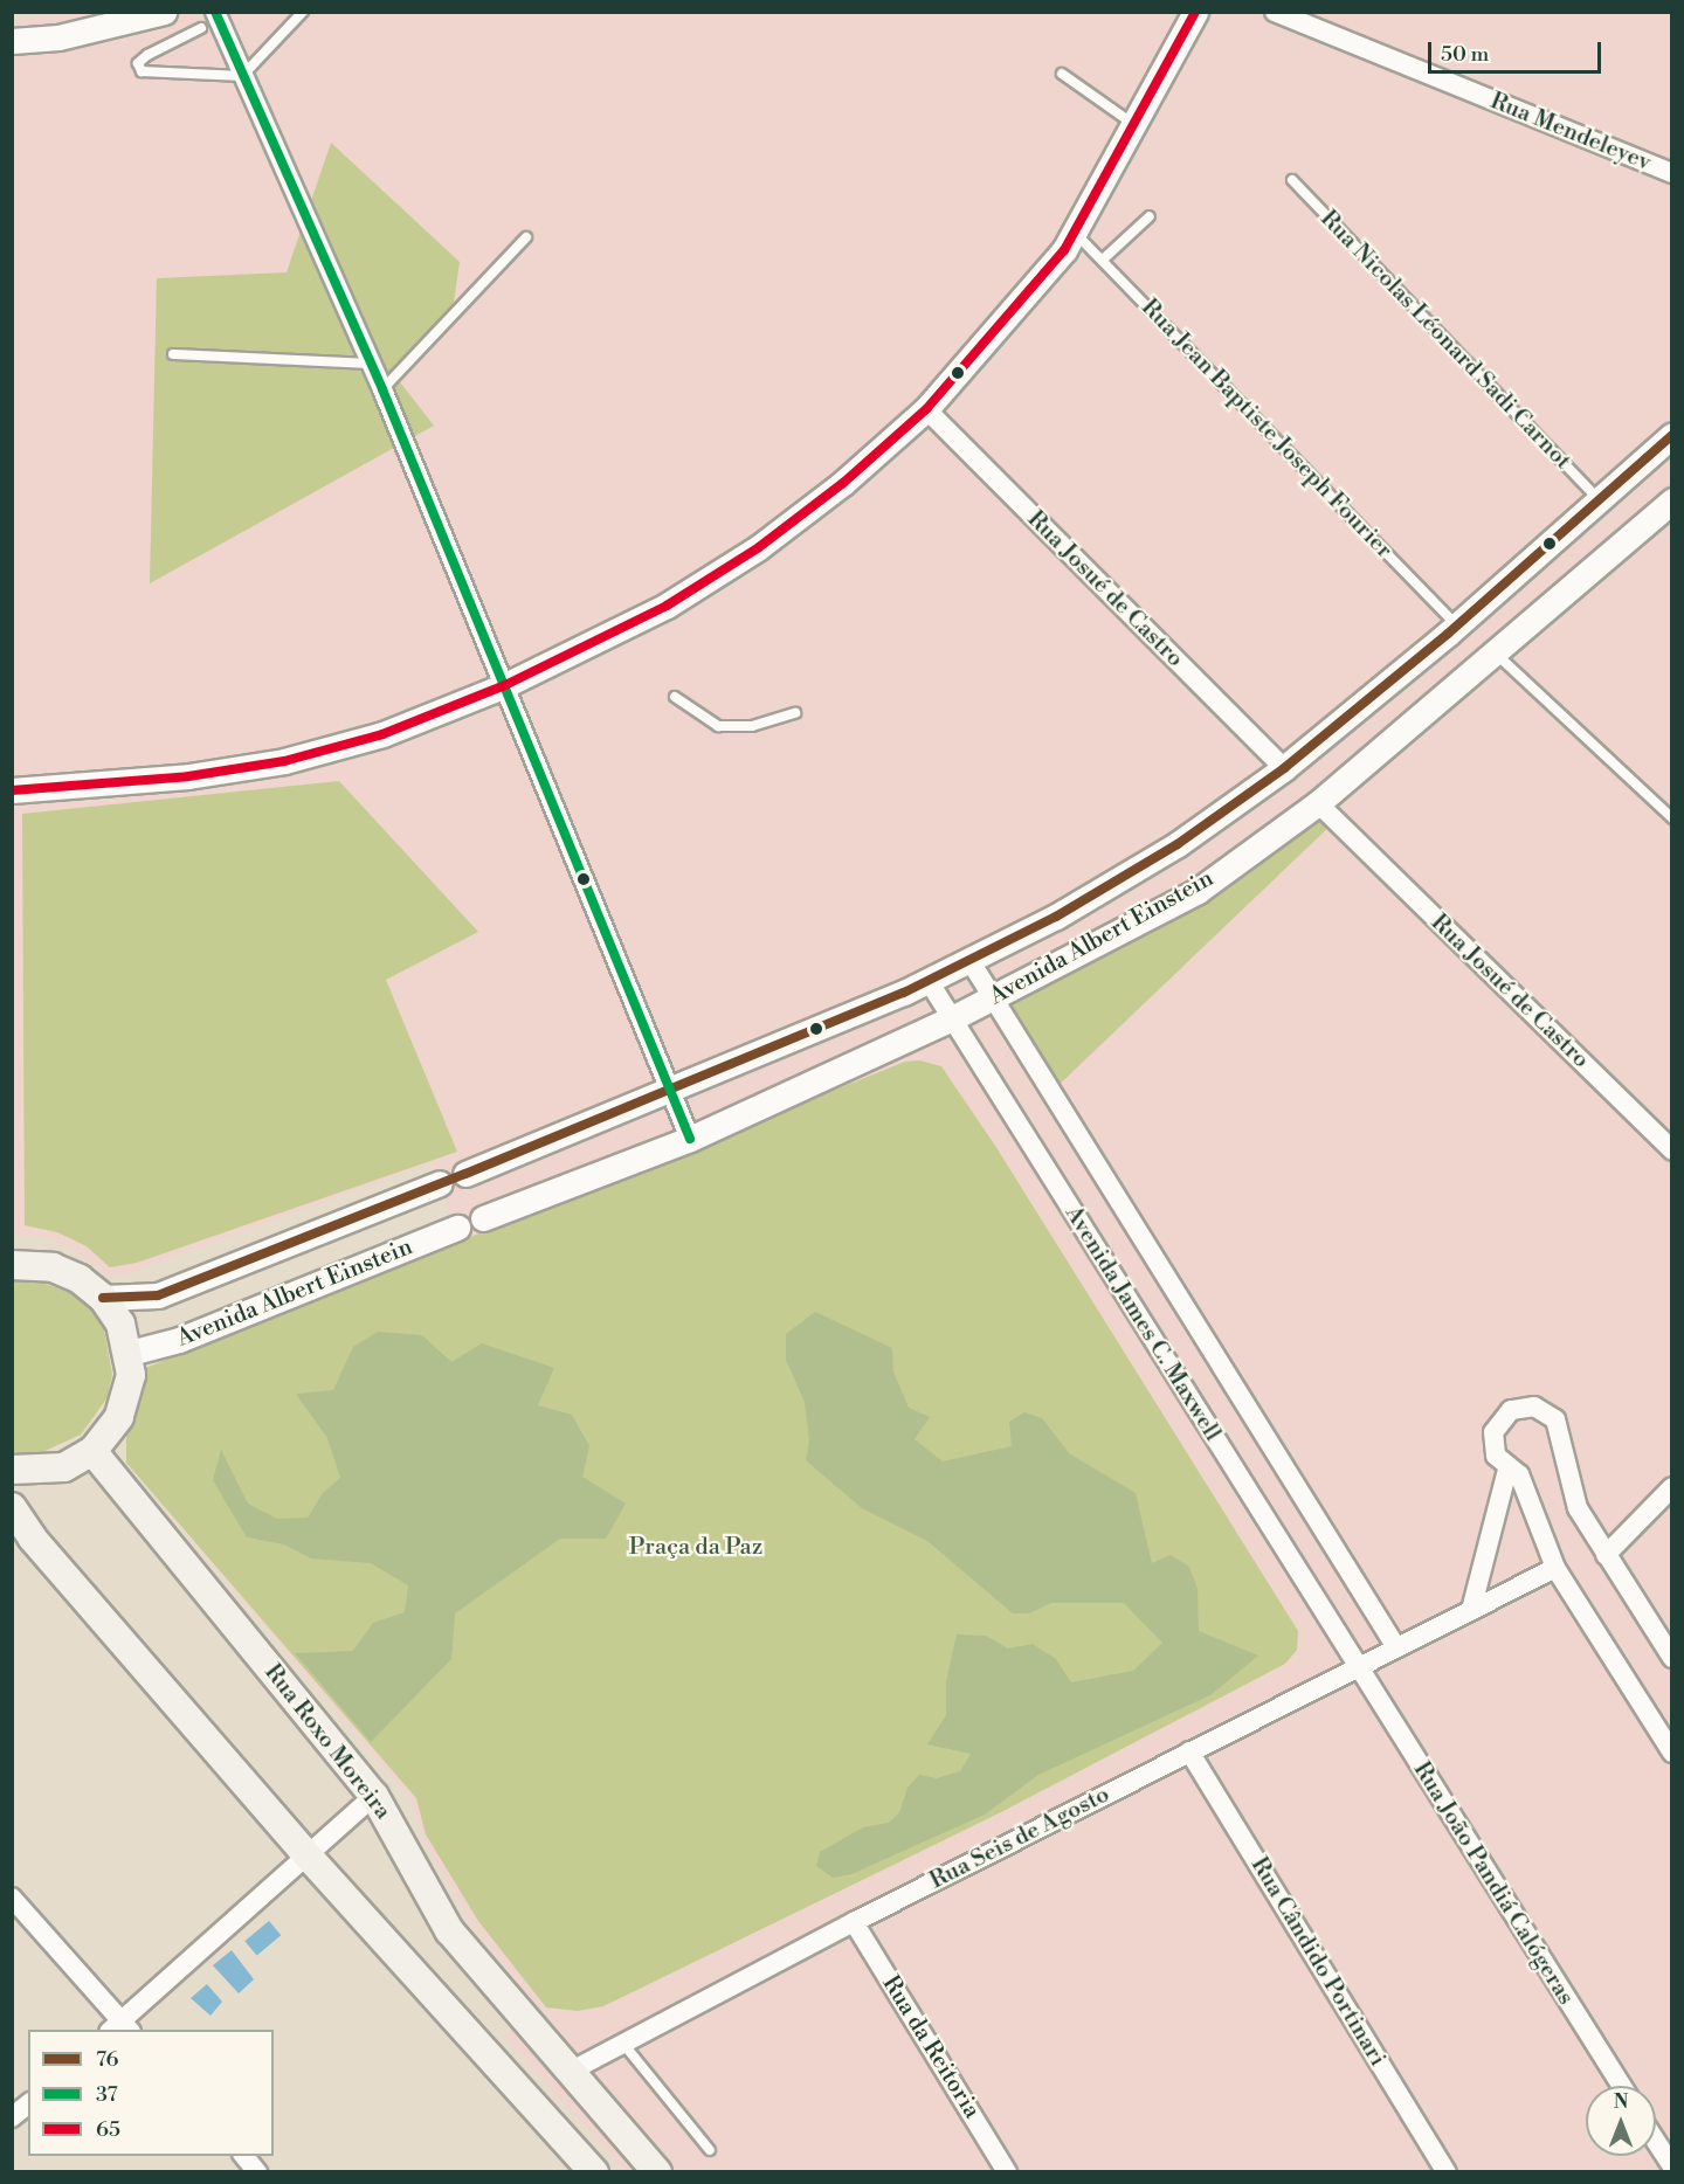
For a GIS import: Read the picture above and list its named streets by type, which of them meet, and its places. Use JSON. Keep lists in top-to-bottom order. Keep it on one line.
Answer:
{"streets":{"main road":["Rua Roxo Moreira"],"street":["Rua Mendeleyev","Rua Josué de Castro","Avenida Albert Einstein","Avenida James C. Maxwell","Rua Seis de Agosto","Rua João Pandiá Calógeras","Rua Cândido Portinari","Rua da Reitoria"],"lane":["Rua Nicolas Léonard Sadi Carnot","Rua Jean Baptiste Joseph Fourier"]},"crossings":[["Rua Nicolas Léonard Sadi Carnot","Avenida Albert Einstein"],["Rua Jean Baptiste Joseph Fourier","Avenida Albert Einstein"],["Rua Josué de Castro","Avenida Albert Einstein"],["Avenida Albert Einstein","Avenida James C. Maxwell"],["Avenida James C. Maxwell","Rua Seis de Agosto"],["Avenida James C. Maxwell","Rua João Pandiá Calógeras"],["Rua Roxo Moreira","Rua Seis de Agosto"],["Rua Seis de Agosto","Rua João Pandiá Calógeras"],["Rua Seis de Agosto","Rua Cândido Portinari"],["Rua Seis de Agosto","Rua da Reitoria"]],"parks":["Praça da Paz"],"lines":["transit line 37","transit line 65","transit line 76"],"legend":["76","37","65"],"scale_bar":"50 m","north":"top"}
